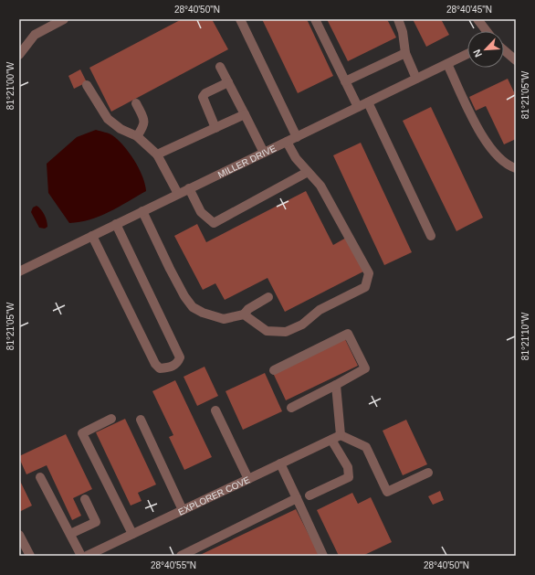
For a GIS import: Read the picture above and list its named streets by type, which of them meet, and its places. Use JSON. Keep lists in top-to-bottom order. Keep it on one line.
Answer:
{"streets":{"street":["MILLER DRIVE","EXPLORER COVE"]},"north":"bottom left","coordinates":["28°40'50\"N","28°40'45\"N","81°21'00\"W","81°21'05\"W","81°21'10\"W","28°40'55\"N"]}
